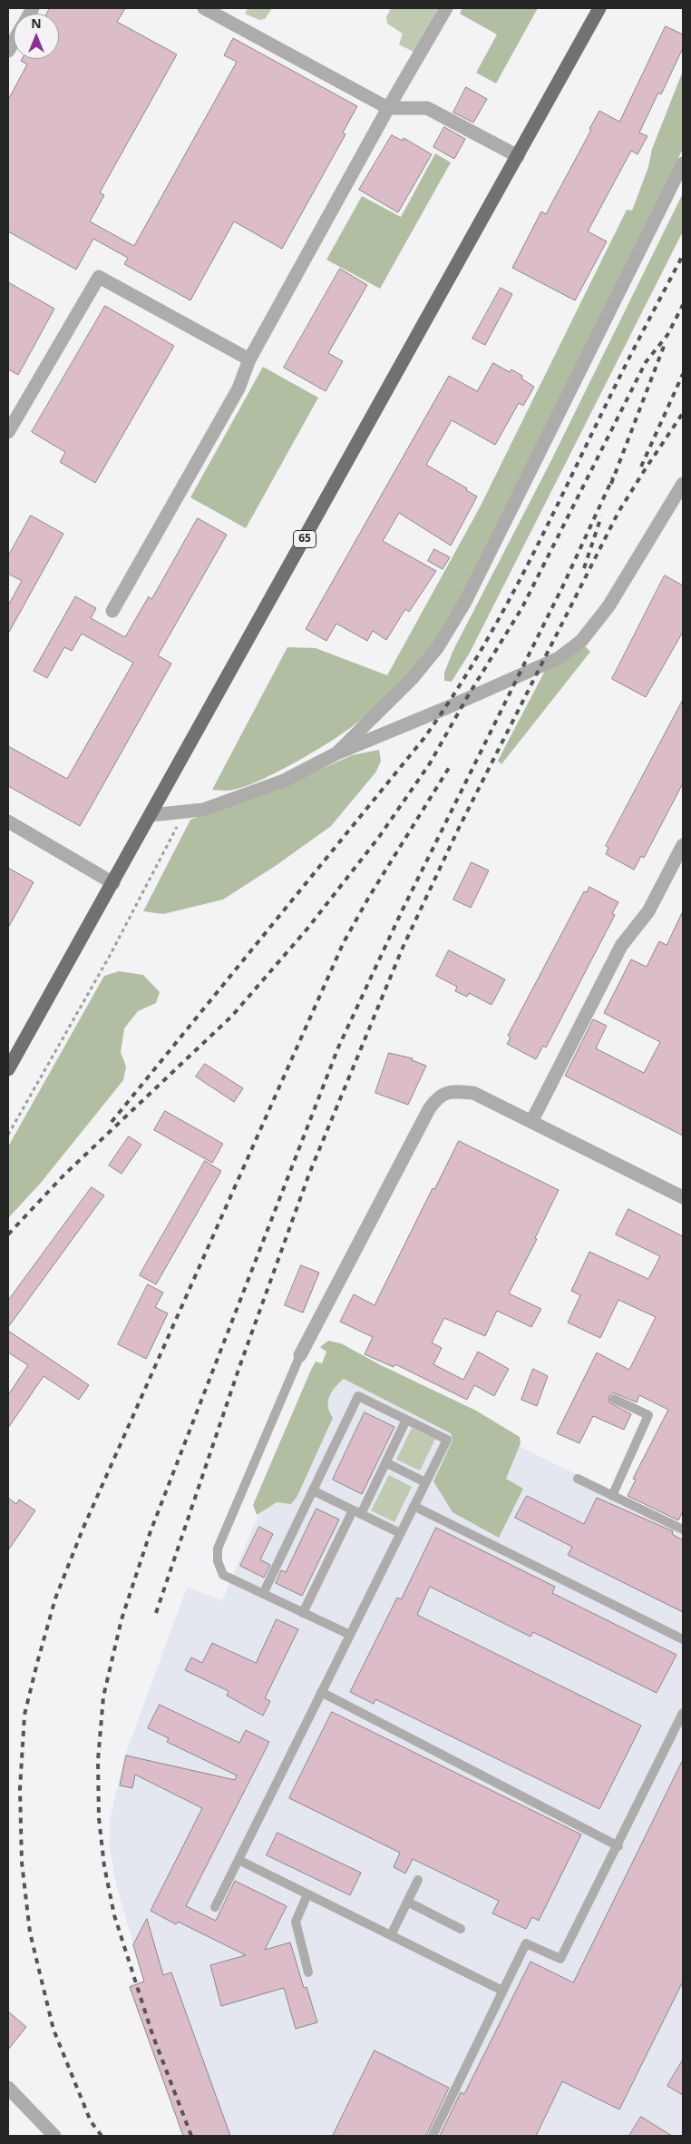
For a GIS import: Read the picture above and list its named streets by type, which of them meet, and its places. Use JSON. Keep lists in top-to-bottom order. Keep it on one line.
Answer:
{"streets":{"main road":["65"]},"north":"top"}
